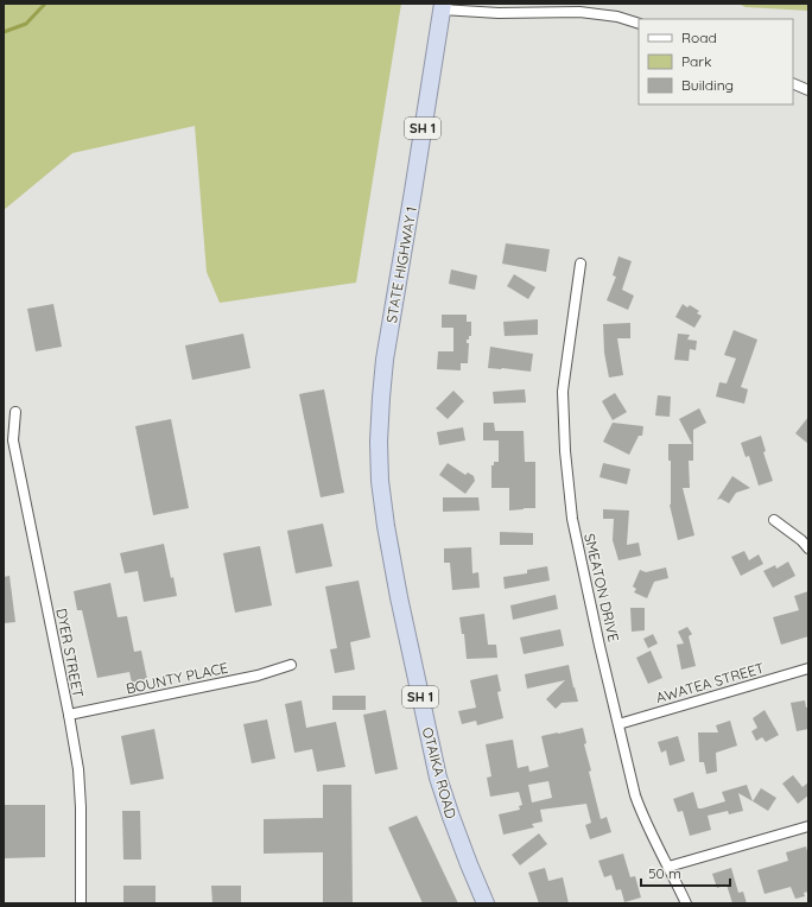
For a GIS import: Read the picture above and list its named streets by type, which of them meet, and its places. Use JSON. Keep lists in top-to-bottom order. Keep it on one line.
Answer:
{"streets":{"highway":["SH 1","STATE HIGHWAY 1","OTAIKA ROAD"],"street":["SMEATON DRIVE","DYER STREET","BOUNTY PLACE","AWATEA STREET"]},"crossings":[["STATE HIGHWAY 1","OTAIKA ROAD"],["SMEATON DRIVE","AWATEA STREET"],["DYER STREET","BOUNTY PLACE"]],"legend":["Road","Park","Building"],"scale_bar":"50 m"}
